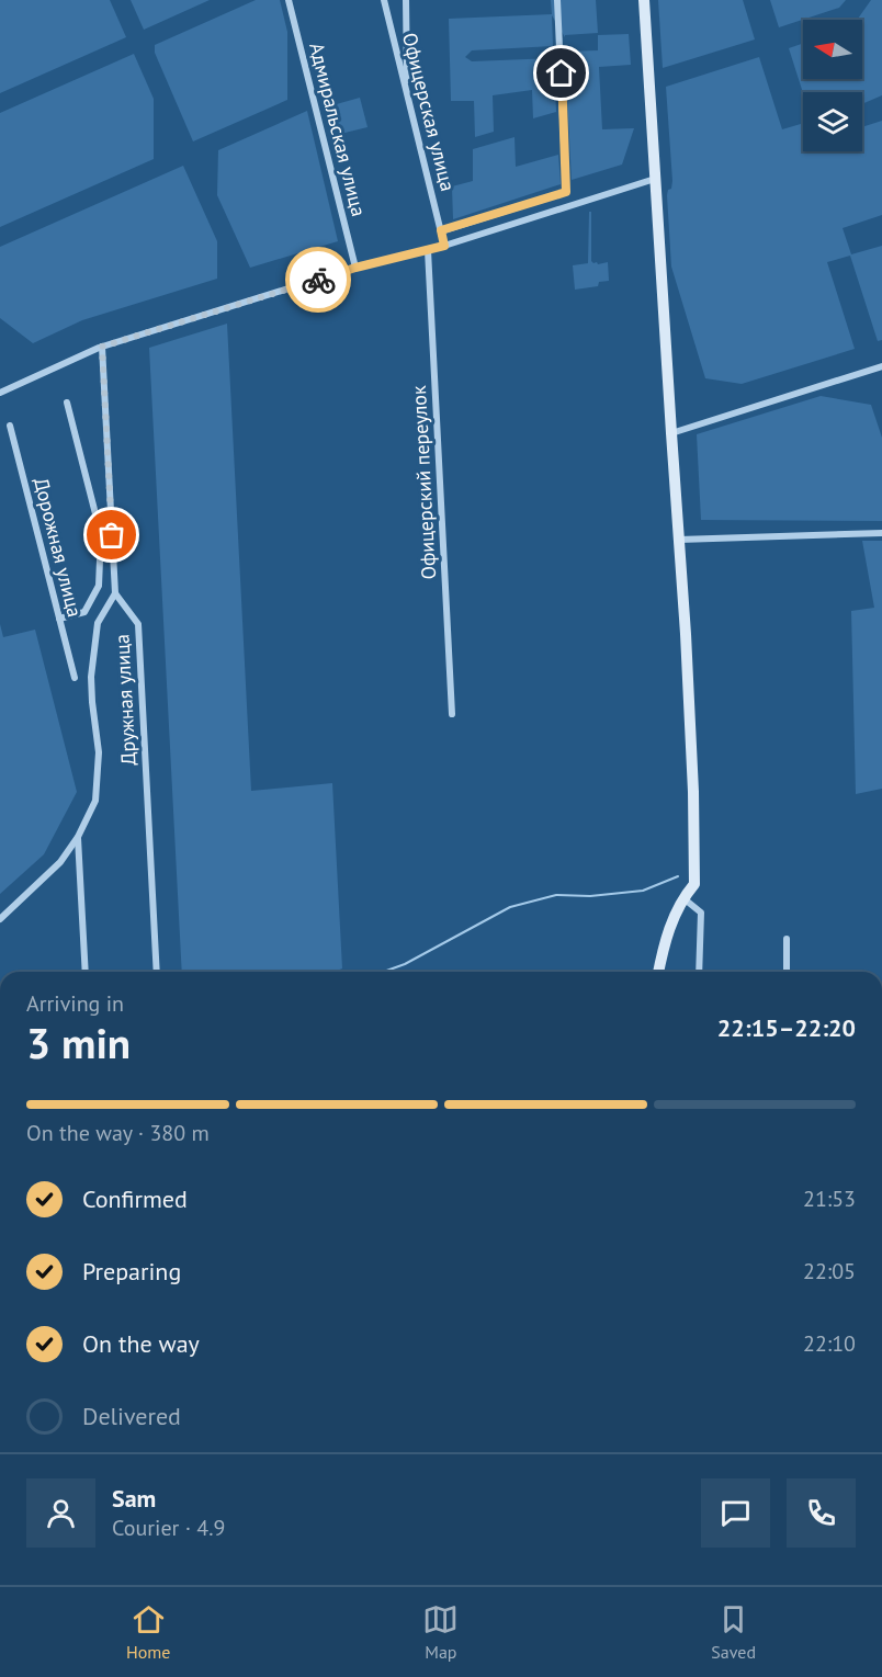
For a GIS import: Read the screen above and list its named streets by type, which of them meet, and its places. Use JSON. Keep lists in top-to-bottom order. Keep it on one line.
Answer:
{"streets":{"street":["Офицерская улица","Адмиральская улица","Офицерский переулок","Дорожная улица","Дружная улица"]},"north":"left","page":{"heading":["3 min","Arriving in","22:15–22:20"],"panel":["Sam","Courier · 4.9"],"bar":"On the way · 380 m","list":[["Confirmed","21:53"],["Preparing","22:05"],["On the way","22:10"],"Delivered"],"tabs":["Home","Map","Saved"]}}
